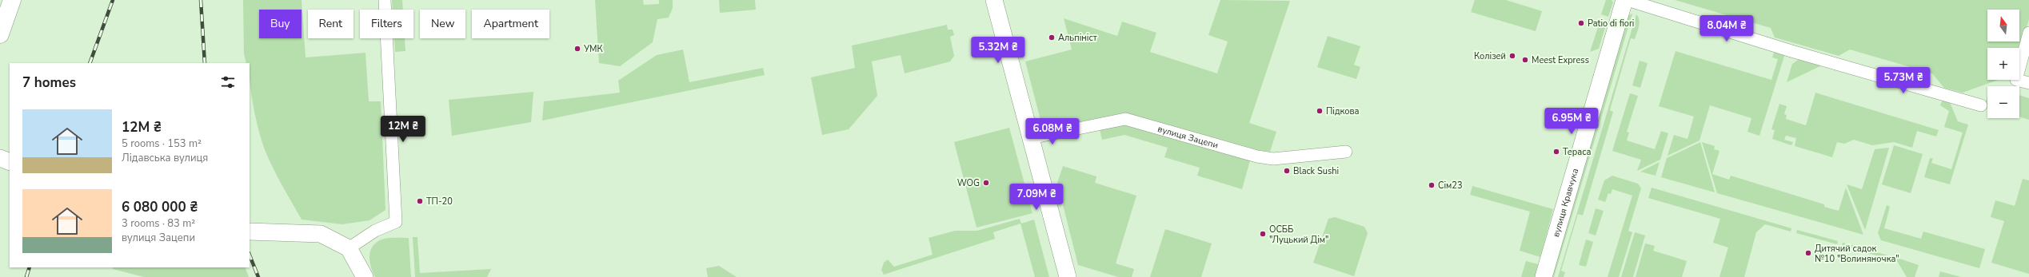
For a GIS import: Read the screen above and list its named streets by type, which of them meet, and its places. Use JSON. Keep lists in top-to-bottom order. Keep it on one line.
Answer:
{"streets":{"main road":["вулиця Кравчука"],"street":["вулиця Зацепи"]},"places":["Patio di fiori","Альпініст","УМК","Колізей","Meest Express","Підкова","Тераса","Black Sushi","WOG","Сім23","ТП-20","ОСББ \"Луцький Дім\"","Дитячий садок №10 \"Волиняночка\""],"north":"top","page":{"map_buttons":["+","−"],"chip":["Buy","Rent","Filters","New","Apartment"],"price":["8.04M ₴","5.32M ₴","5.73M ₴","6.95M ₴","12M ₴","6.08M ₴","7.09M ₴"],"heading":"7 homes","list":[{"name":"12M ₴","note":"5 rooms · 153 m² · Лідавська вулиця"},{"name":"6 080 000 ₴","note":"3 rooms · 83 m² · вулиця Зацепи"}]}}
